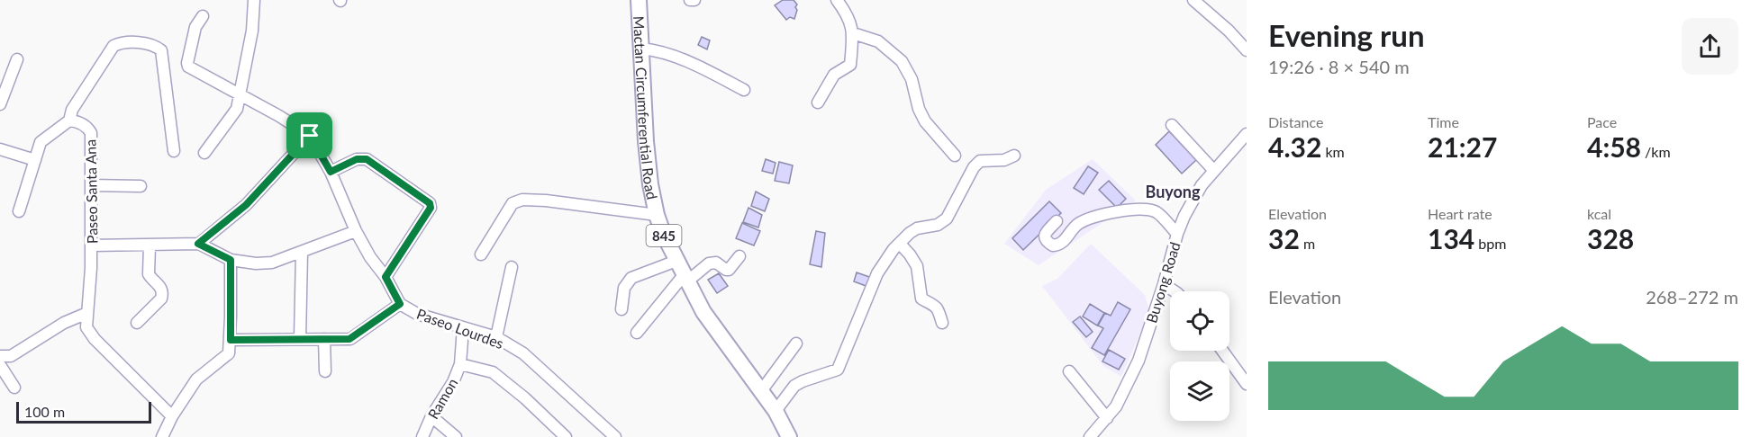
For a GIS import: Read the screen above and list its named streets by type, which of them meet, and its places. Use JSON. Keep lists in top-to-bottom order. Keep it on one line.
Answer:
{"streets":{"main road":["Mactan Circumferential Road","845"],"street":["Paseo Santa Ana","Buyong Road","Paseo Lourdes","Ramon"]},"crossings":[["Paseo Lourdes","Ramon"]],"districts":["Buyong"],"scale_bar":"100 m","page":{"heading":["Evening run","19:26 · 8 × 540 m"],"stats":[["Distance","4.32 km"],["Time","21:27"],["Pace","4:58 /km"],["Elevation","32 m"],["Heart rate","134 bpm"],["kcal","328"]],"chart":["Elevation","268–272 m"],"scale":"100 m"}}
